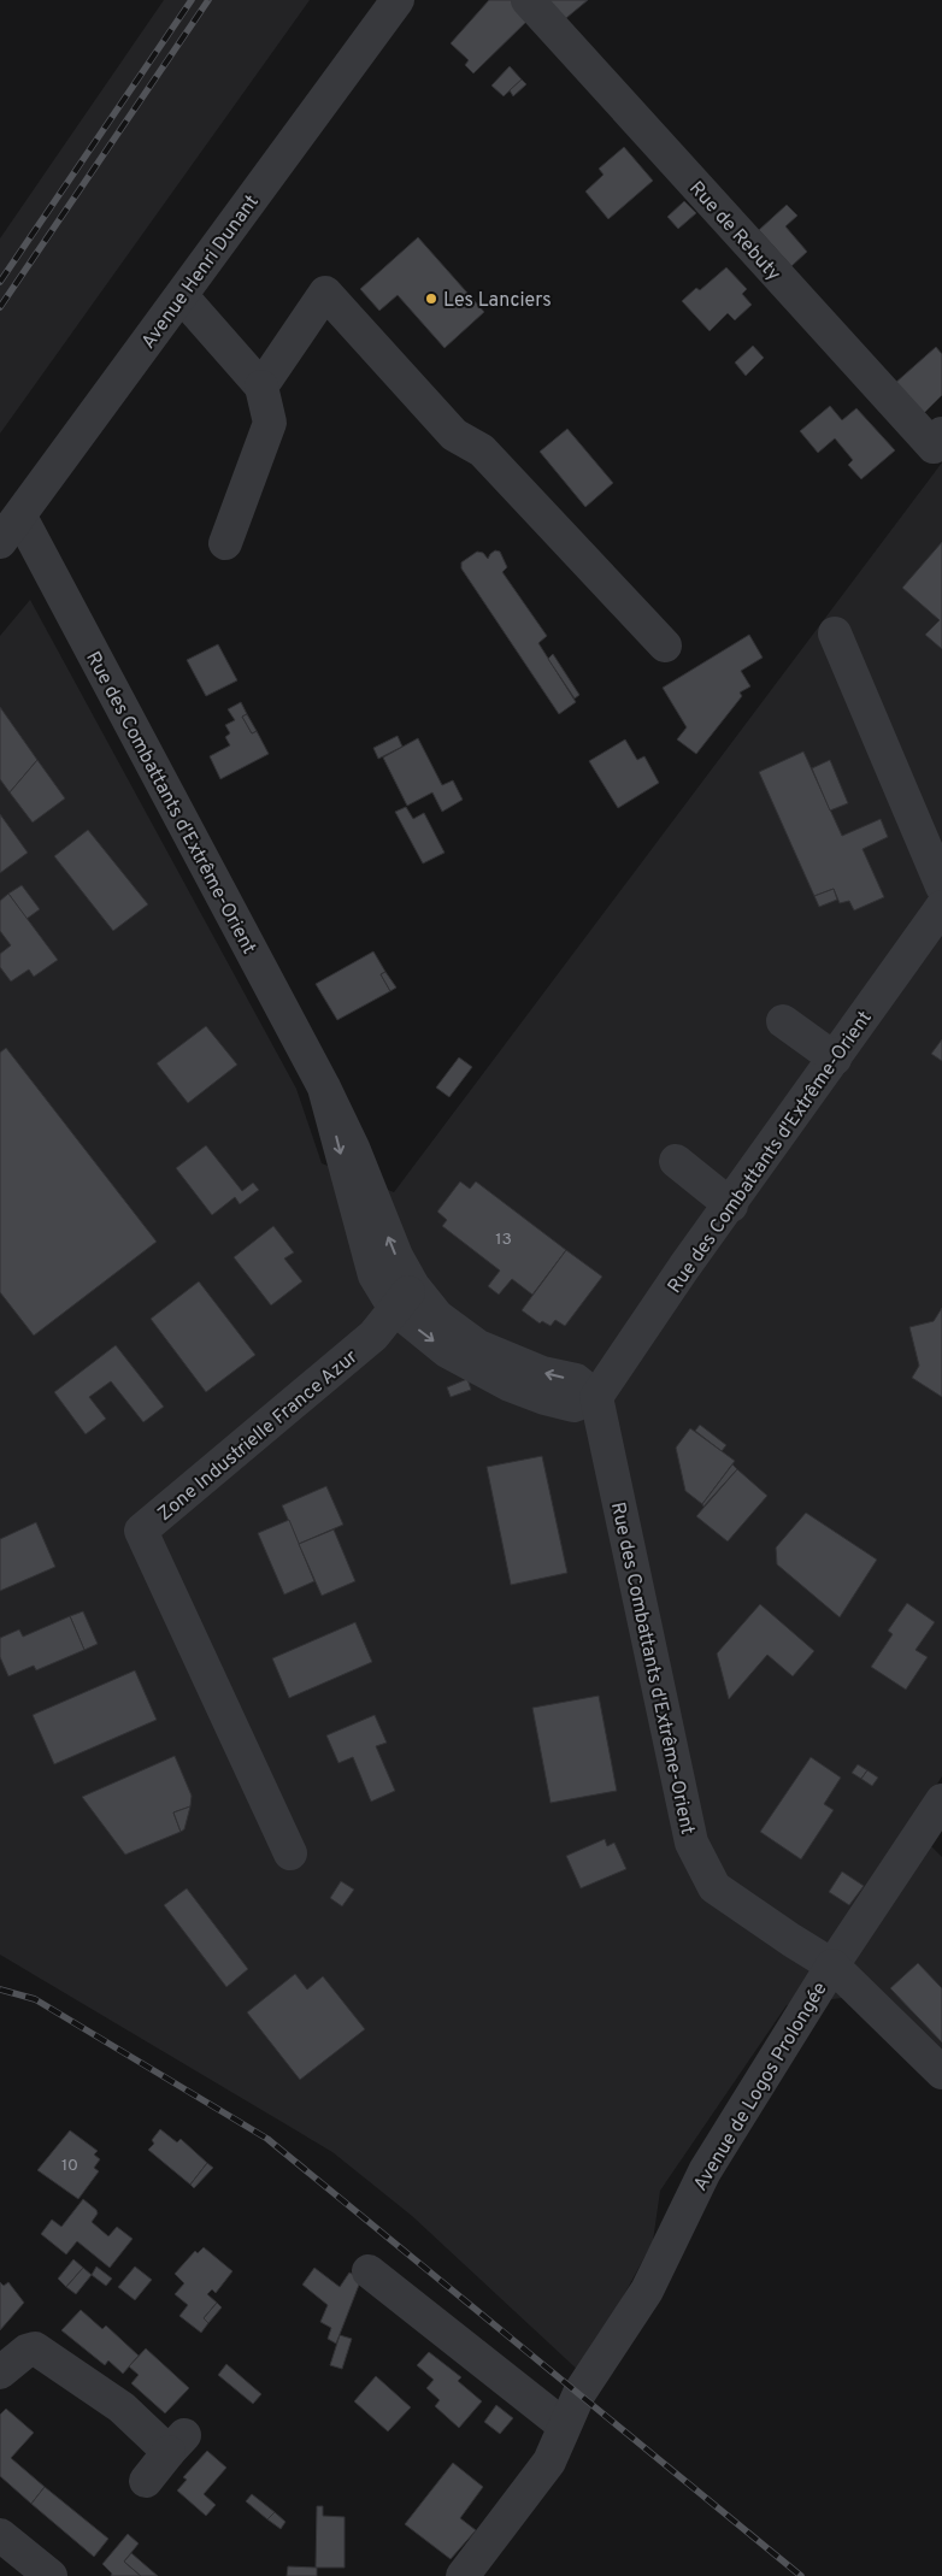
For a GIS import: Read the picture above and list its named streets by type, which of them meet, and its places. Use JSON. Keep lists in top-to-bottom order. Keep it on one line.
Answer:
{"streets":{"street":["Rue de Rebuty","Avenue Henri Dunant","Rue des Combattants d'Extrême-Orient","Zone Industrielle France Azur","Avenue de Logos Prolongée"]},"crossings":[["Avenue Henri Dunant","Rue des Combattants d'Extrême-Orient"],["Rue des Combattants d'Extrême-Orient","Zone Industrielle France Azur"],["Rue des Combattants d'Extrême-Orient","Avenue de Logos Prolongée"]],"places":["Les Lanciers"],"house_numbers":["13","10"]}
